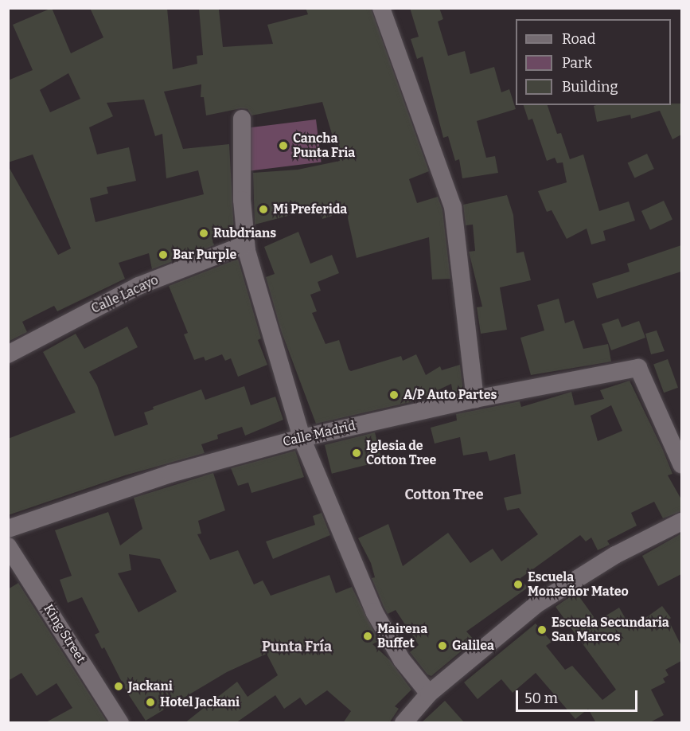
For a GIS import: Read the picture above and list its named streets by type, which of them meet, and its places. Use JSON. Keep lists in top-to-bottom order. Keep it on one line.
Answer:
{"streets":{"street":["Calle Lacayo","Calle Madrid","King Street"]},"districts":["Cotton Tree","Punta Fría"],"places":["Cancha Punta Fria","Mi Preferida","Rubdrians","Bar Purple","A/P Auto Partes","Iglesia de Cotton Tree","Escuela Monseñor Mateo","Escuela Secundaria San Marcos","Mairena Buffet","Galilea","Jackani","Hotel Jackani"],"legend":["Road","Park","Building"],"scale_bar":"50 m"}
